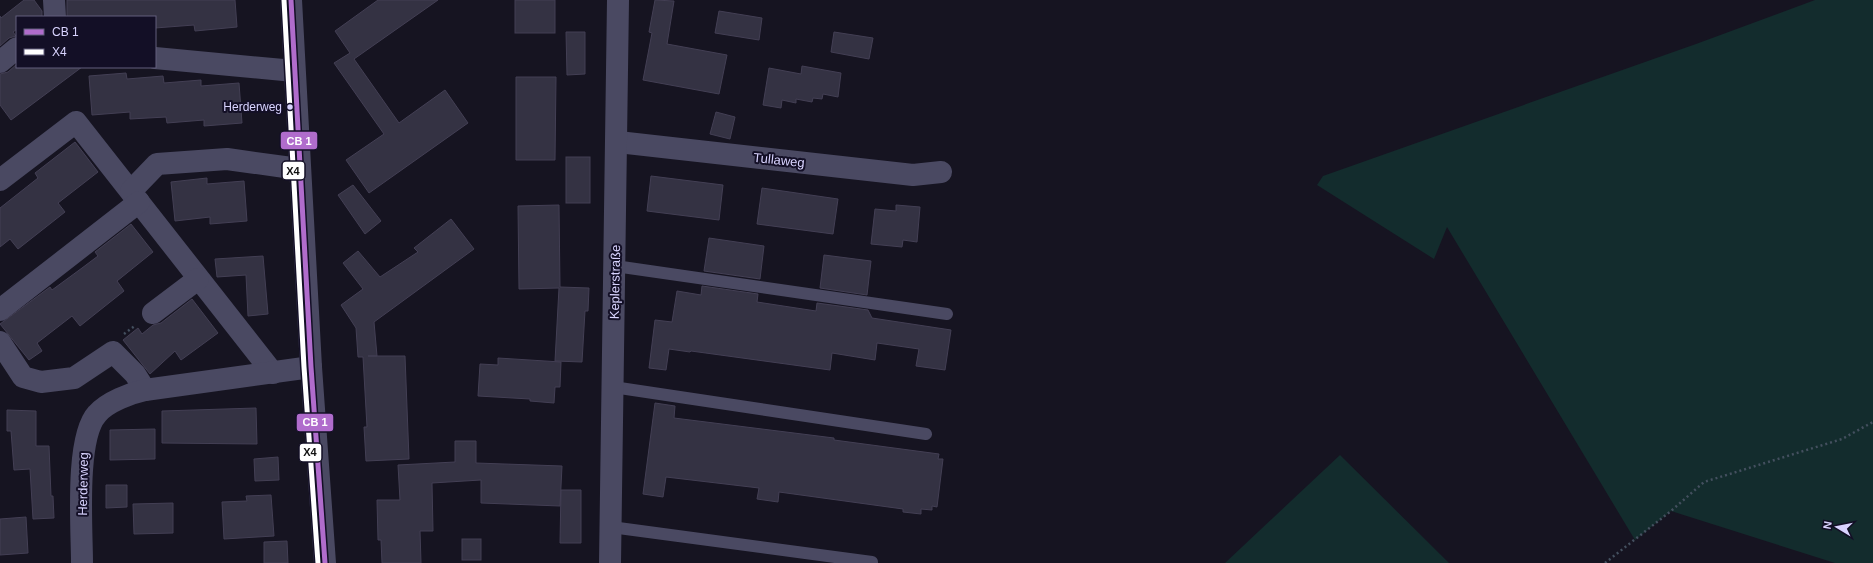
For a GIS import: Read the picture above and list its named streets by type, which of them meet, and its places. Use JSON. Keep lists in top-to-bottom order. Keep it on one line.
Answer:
{"streets":{"street":["Tullaweg","Keplerstraße","Herderweg"]},"crossings":[["Tullaweg","Keplerstraße"]],"places":["Herderweg"],"lines":["transit line X4"],"legend":["CB 1","X4"],"north":"left"}
